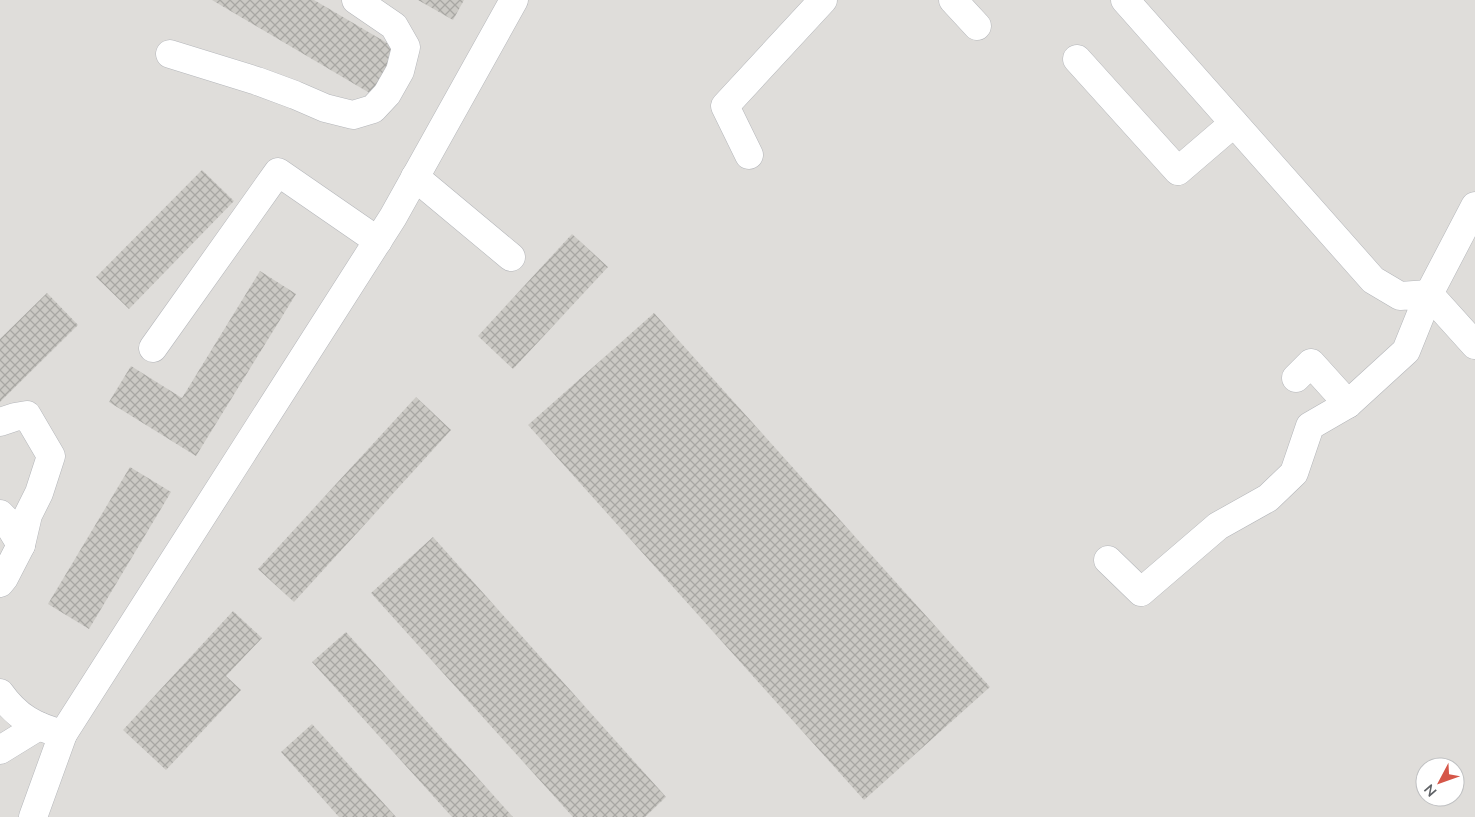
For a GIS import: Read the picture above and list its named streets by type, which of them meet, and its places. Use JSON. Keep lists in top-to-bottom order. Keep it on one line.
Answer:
{"north":"bottom left"}
